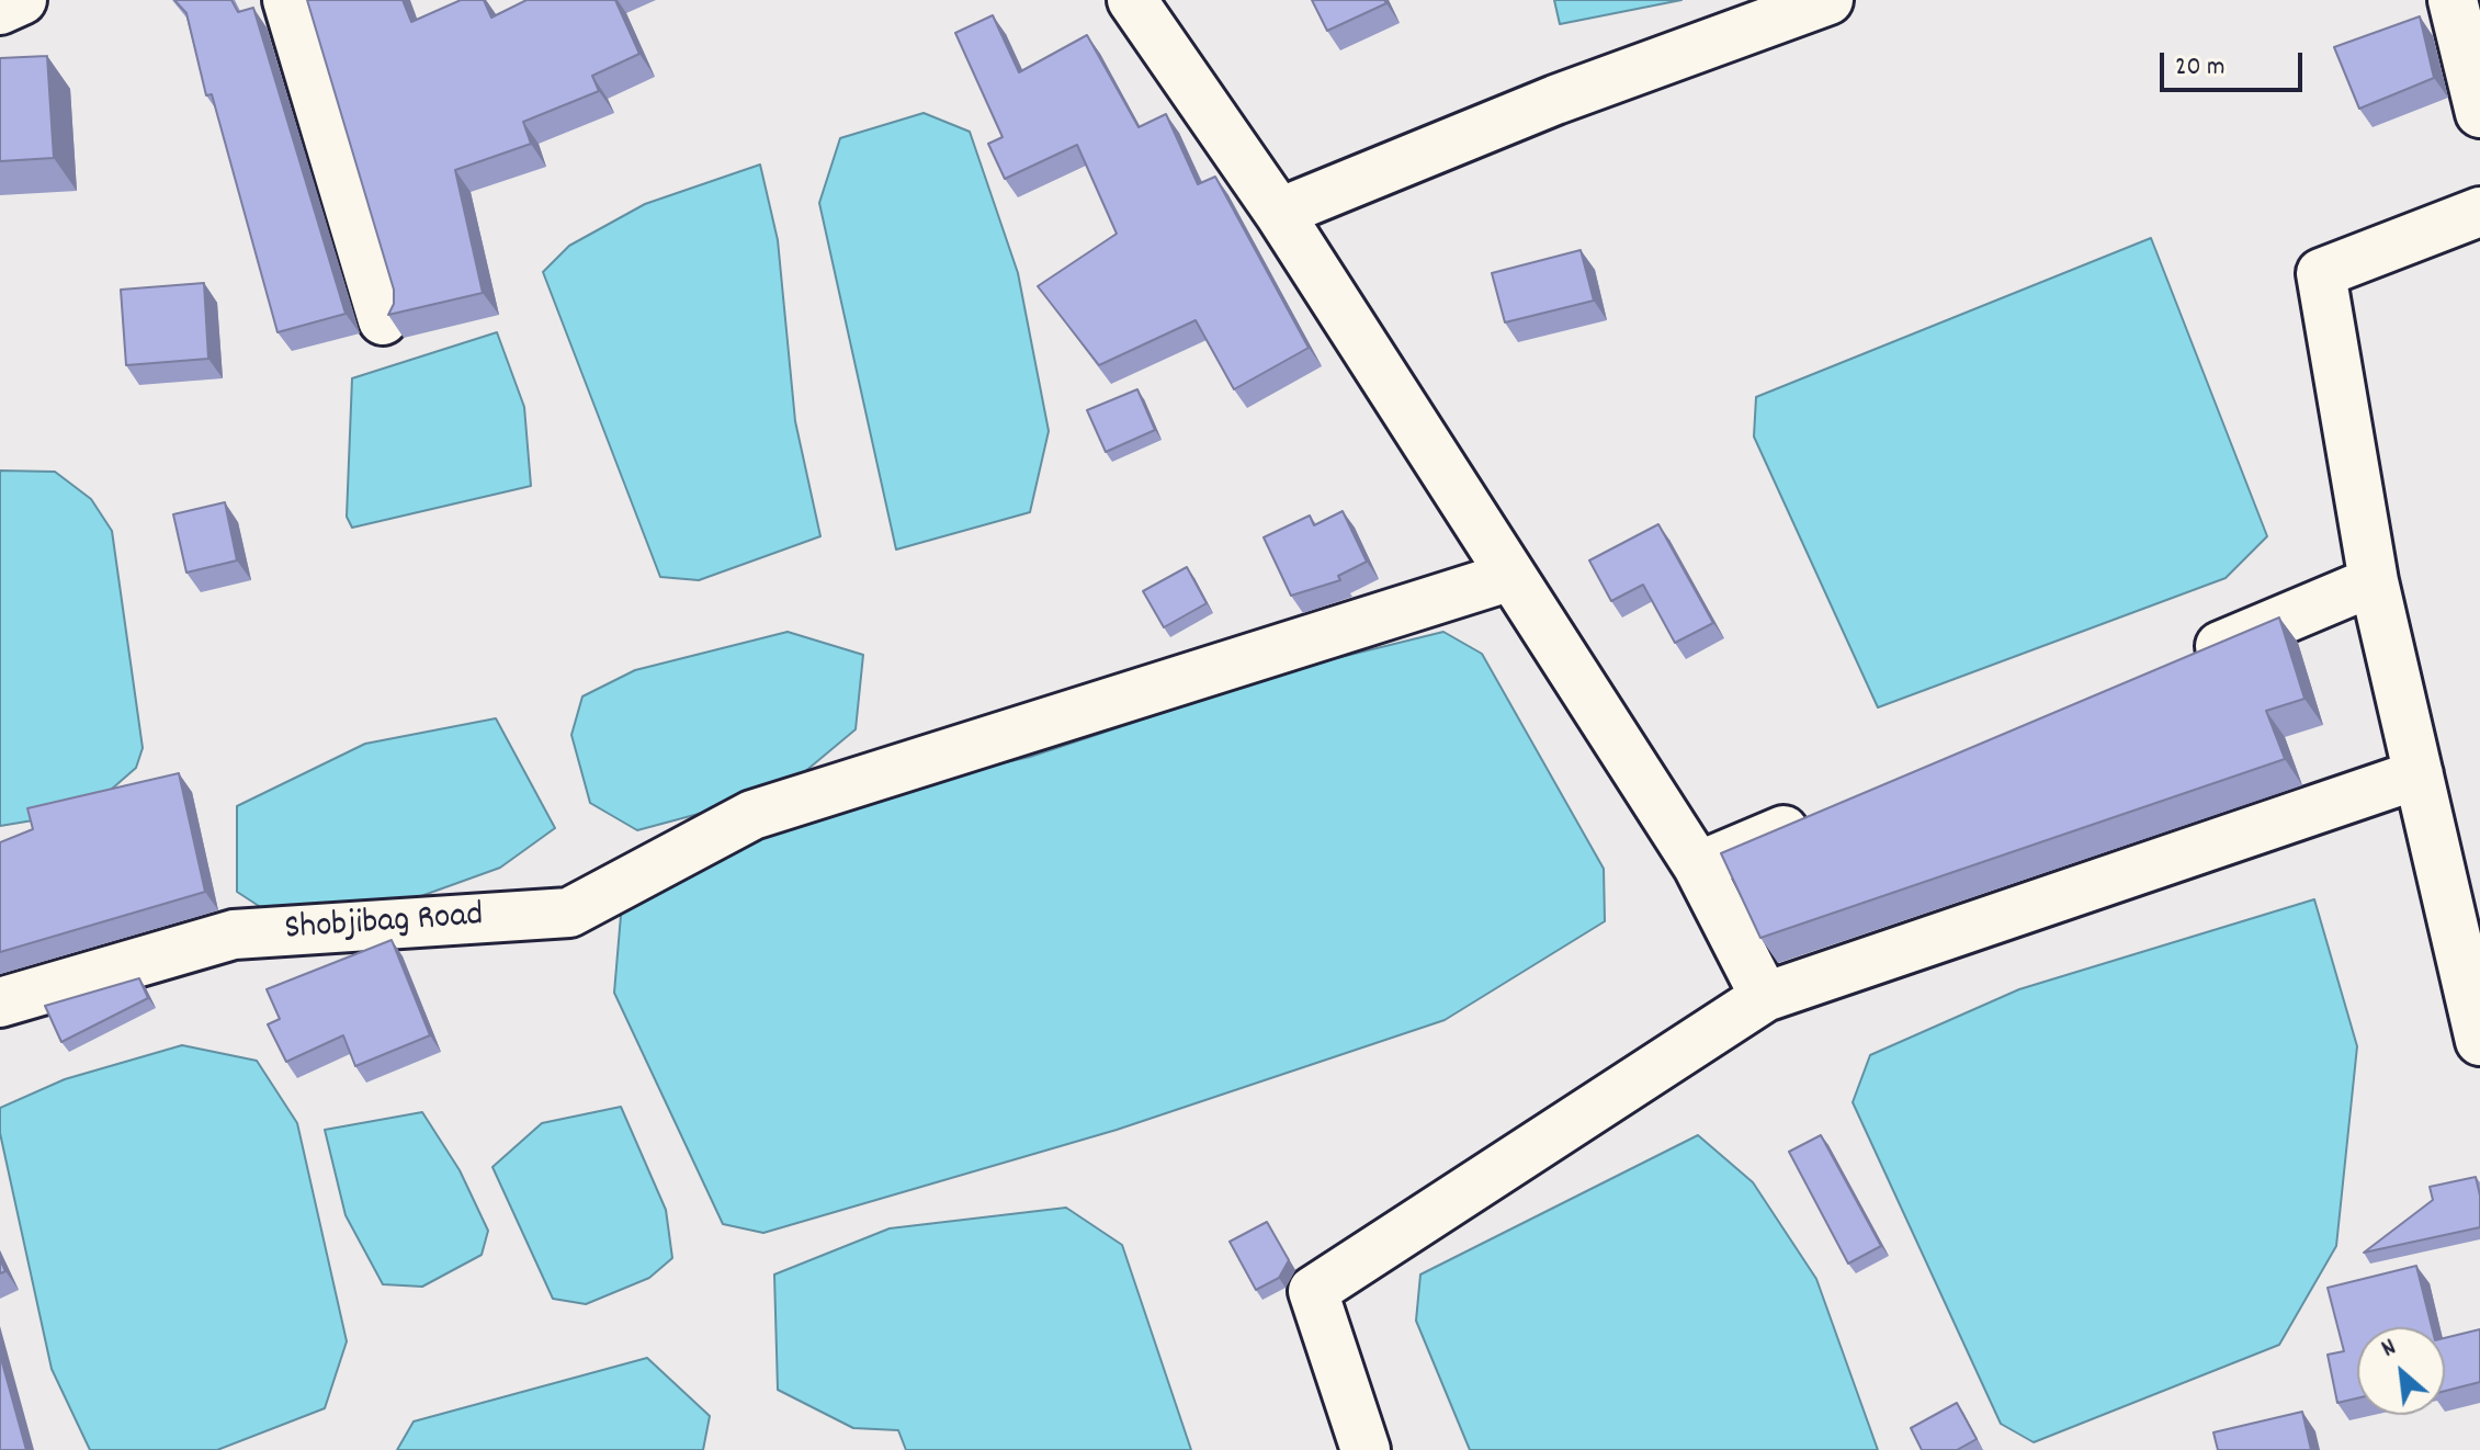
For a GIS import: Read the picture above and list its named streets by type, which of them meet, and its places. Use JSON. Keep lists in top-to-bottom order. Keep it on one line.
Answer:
{"streets":{"street":["Shobjibag Road"]},"scale_bar":"20 m","north":"top left"}
